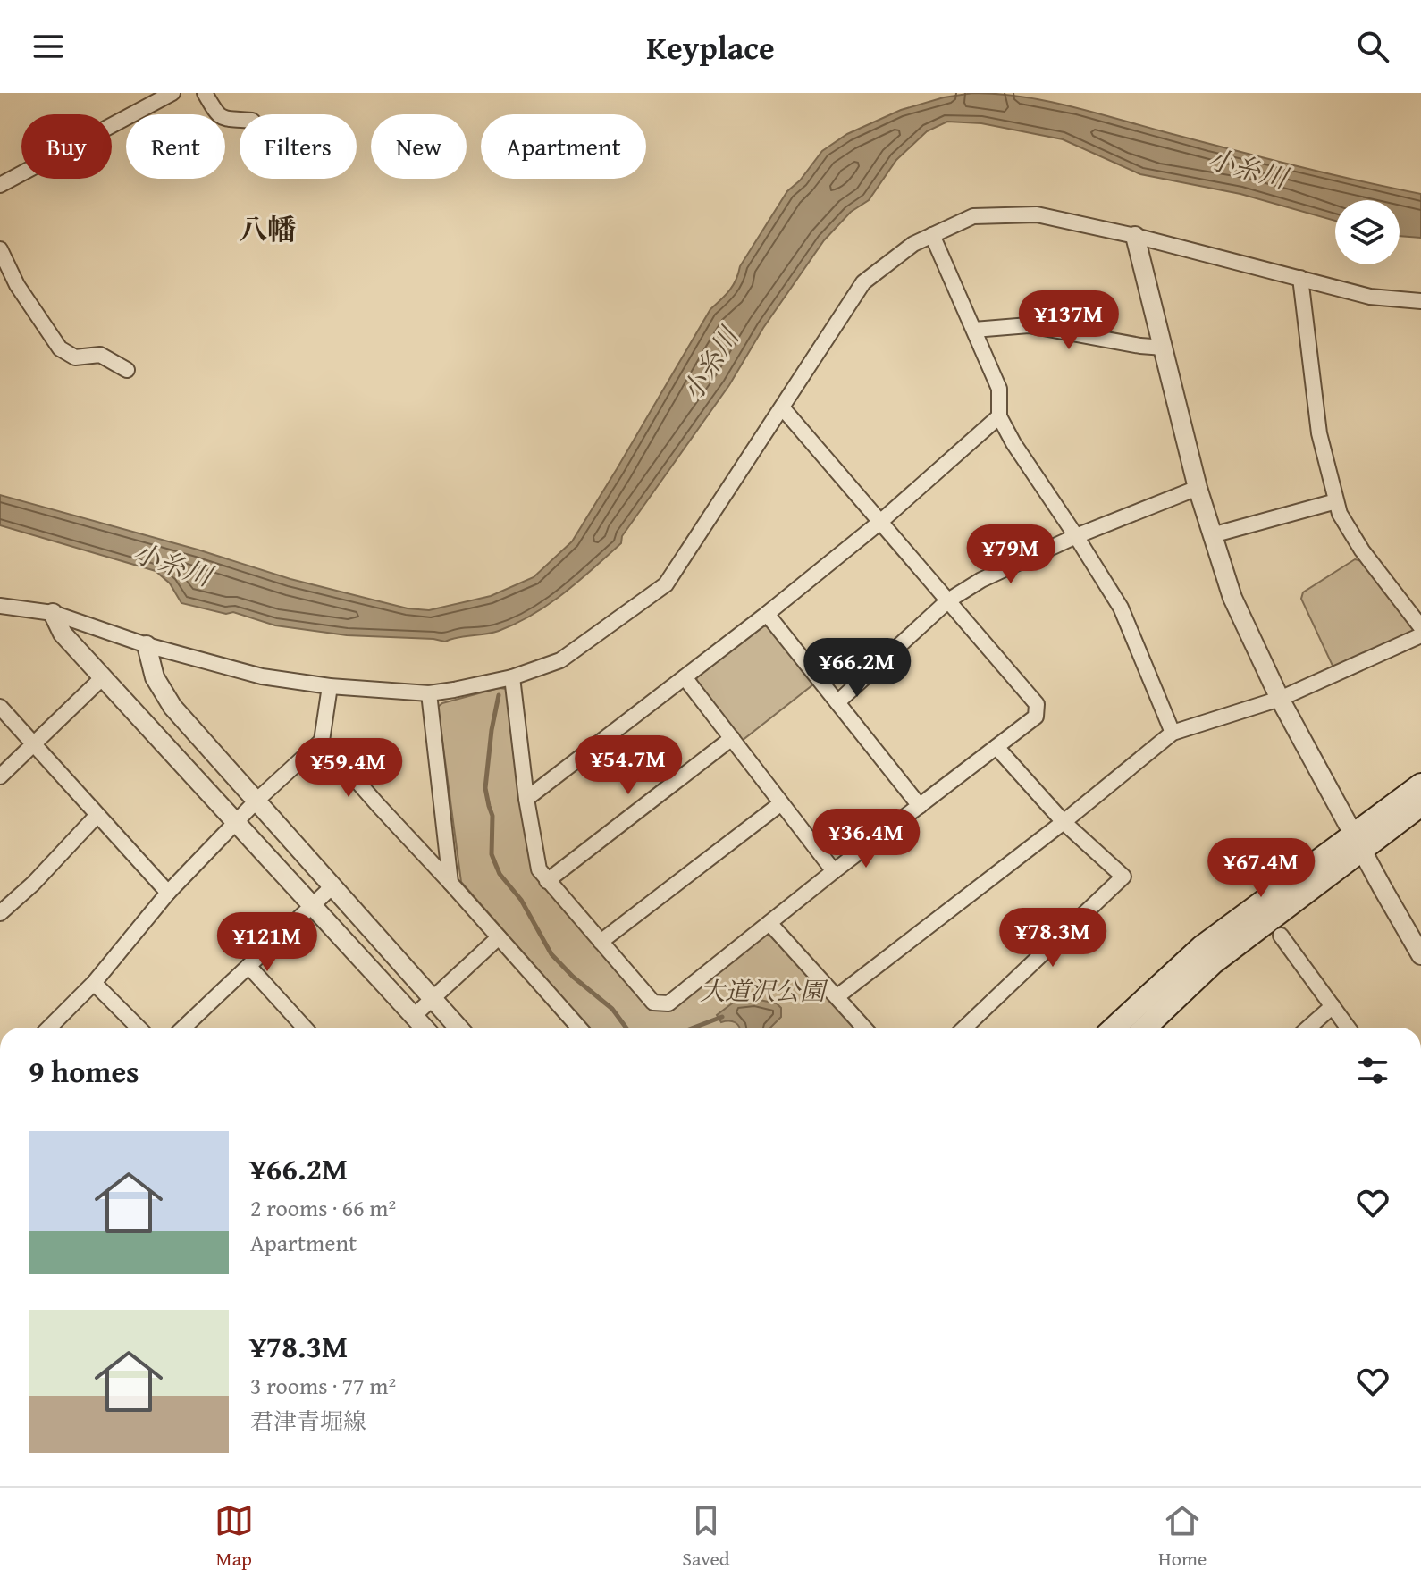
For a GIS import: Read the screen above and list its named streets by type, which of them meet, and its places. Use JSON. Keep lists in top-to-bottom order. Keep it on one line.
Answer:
{"districts":["八幡"],"water":["小糸川"],"parks":["大道沢公園"],"page":{"header":"Keyplace","chip":["Buy","Rent","Filters","New","Apartment"],"price":["¥137M","¥79M","¥66.2M","¥54.7M","¥59.4M","¥36.4M","¥67.4M","¥78.3M","¥121M"],"heading":"9 homes","list":[{"name":"¥66.2M","note":"2 rooms · 66 m² · Apartment"},{"name":"¥78.3M","note":"3 rooms · 77 m² · 君津青堀線"}],"tabs":["Map","Saved","Home"]}}
